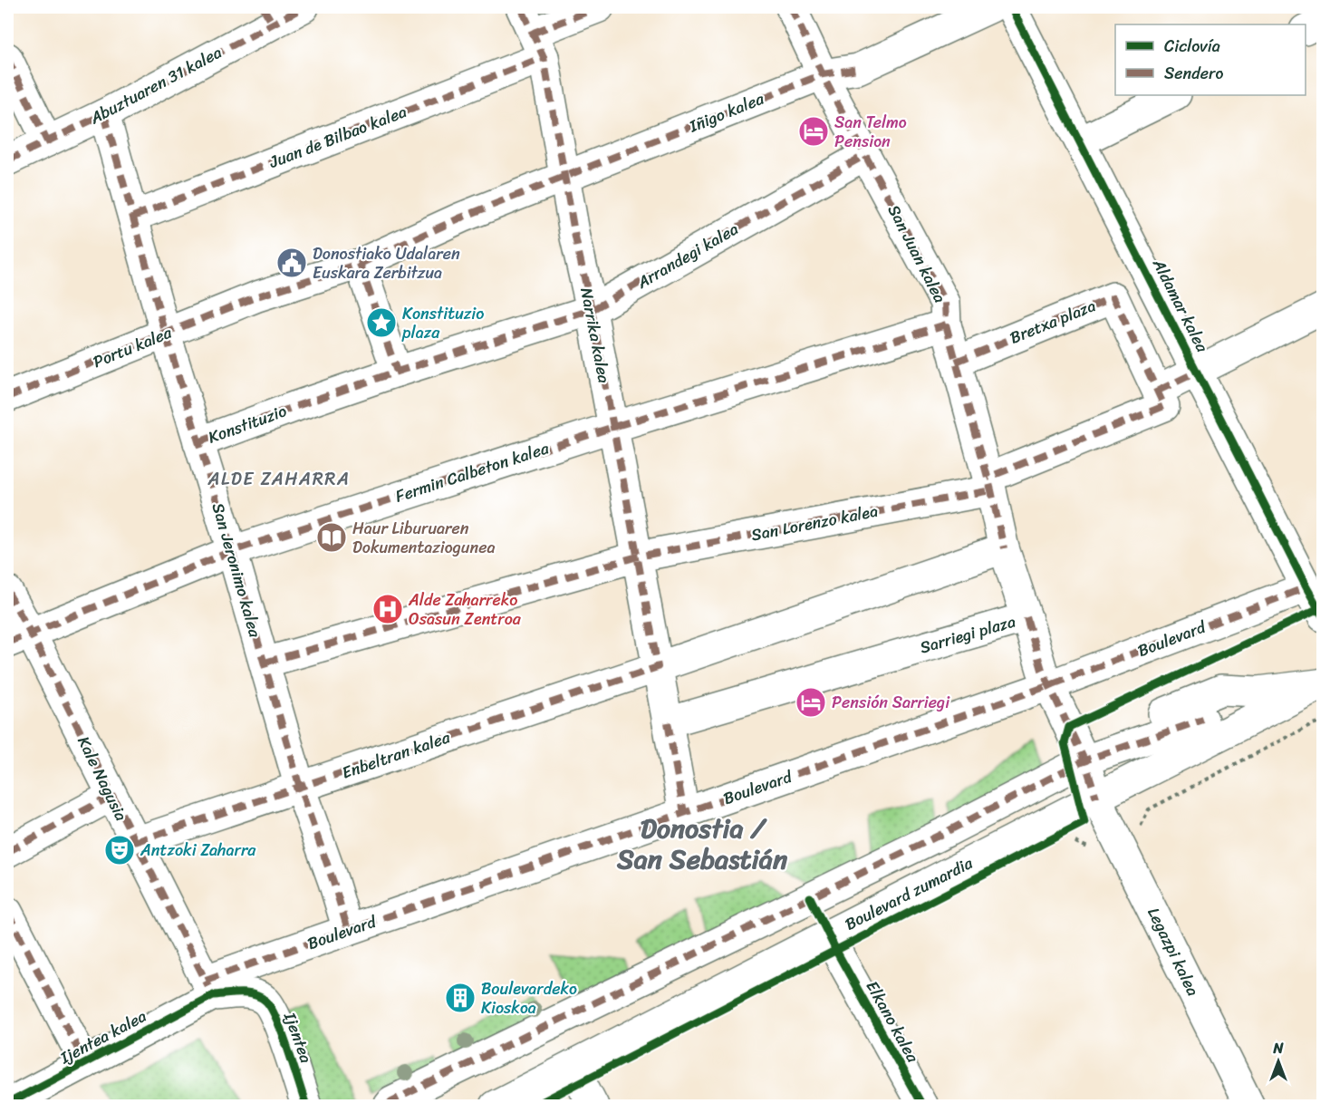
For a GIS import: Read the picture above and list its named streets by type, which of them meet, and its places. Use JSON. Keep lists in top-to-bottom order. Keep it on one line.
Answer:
{"streets":{"street":["Abuztuaren 31 kalea","Iñigo kalea","Juan de Bilbao kalea","San Juan kalea","Arrandegi kalea","Aldamar kalea","Bretxa plaza","Narrika kalea","Portu kalea","Konstituzio","Fermin Calbeton kalea","San Lorenzo kalea","San Jeronimo kalea","Sarriegi plaza","Boulevard","Enbeltran kalea","Kale Nagusia","Boulevard zumardia","Legazpi kalea","Elkano kalea","Ijentea kalea","Ijentea"]},"crossings":[["Abuztuaren 31 kalea","San Jeronimo kalea"],["Iñigo kalea","San Juan kalea"],["Iñigo kalea","Narrika kalea"],["Iñigo kalea","Portu kalea"],["Juan de Bilbao kalea","Narrika kalea"],["Juan de Bilbao kalea","San Jeronimo kalea"],["San Juan kalea","Arrandegi kalea"],["San Juan kalea","Bretxa plaza"],["San Juan kalea","Fermin Calbeton kalea"],["San Juan kalea","San Lorenzo kalea"],["San Juan kalea","Sarriegi plaza"],["Arrandegi kalea","Narrika kalea"],["Arrandegi kalea","Konstituzio"],["Aldamar kalea","Boulevard"],["Narrika kalea","Fermin Calbeton kalea"],["Narrika kalea","San Lorenzo kalea"],["Narrika kalea","Enbeltran kalea"],["Portu kalea","San Jeronimo kalea"],["Konstituzio","San Jeronimo kalea"],["Fermin Calbeton kalea","San Jeronimo kalea"],["Fermin Calbeton kalea","Kale Nagusia"],["San Lorenzo kalea","San Jeronimo kalea"],["San Jeronimo kalea","Boulevard"],["San Jeronimo kalea","Enbeltran kalea"],["Boulevard","Kale Nagusia"],["Boulevard","Ijentea kalea"],["Boulevard","Ijentea"],["Enbeltran kalea","Kale Nagusia"],["Kale Nagusia","Ijentea kalea"],["Kale Nagusia","Ijentea"],["Boulevard zumardia","Legazpi kalea"],["Ijentea kalea","Ijentea"]],"districts":["ALDE ZAHARRA","Donostia / San Sebastián"],"places":{"hotel":["San Telmo Pension","Pensión Sarriegi"],"public building":["Donostiako Udalaren Euskara Zerbitzua"],"place":["Konstituzio plaza"],"library":["Haur Liburuaren Dokumentaziogunea"],"hospital":["Alde Zaharreko Osasun Zentroa"],"theatre":["Antzoki Zaharra"],"building":["Boulevardeko Kioskoa"]},"legend":["Ciclovía","Sendero"],"north":"top"}
